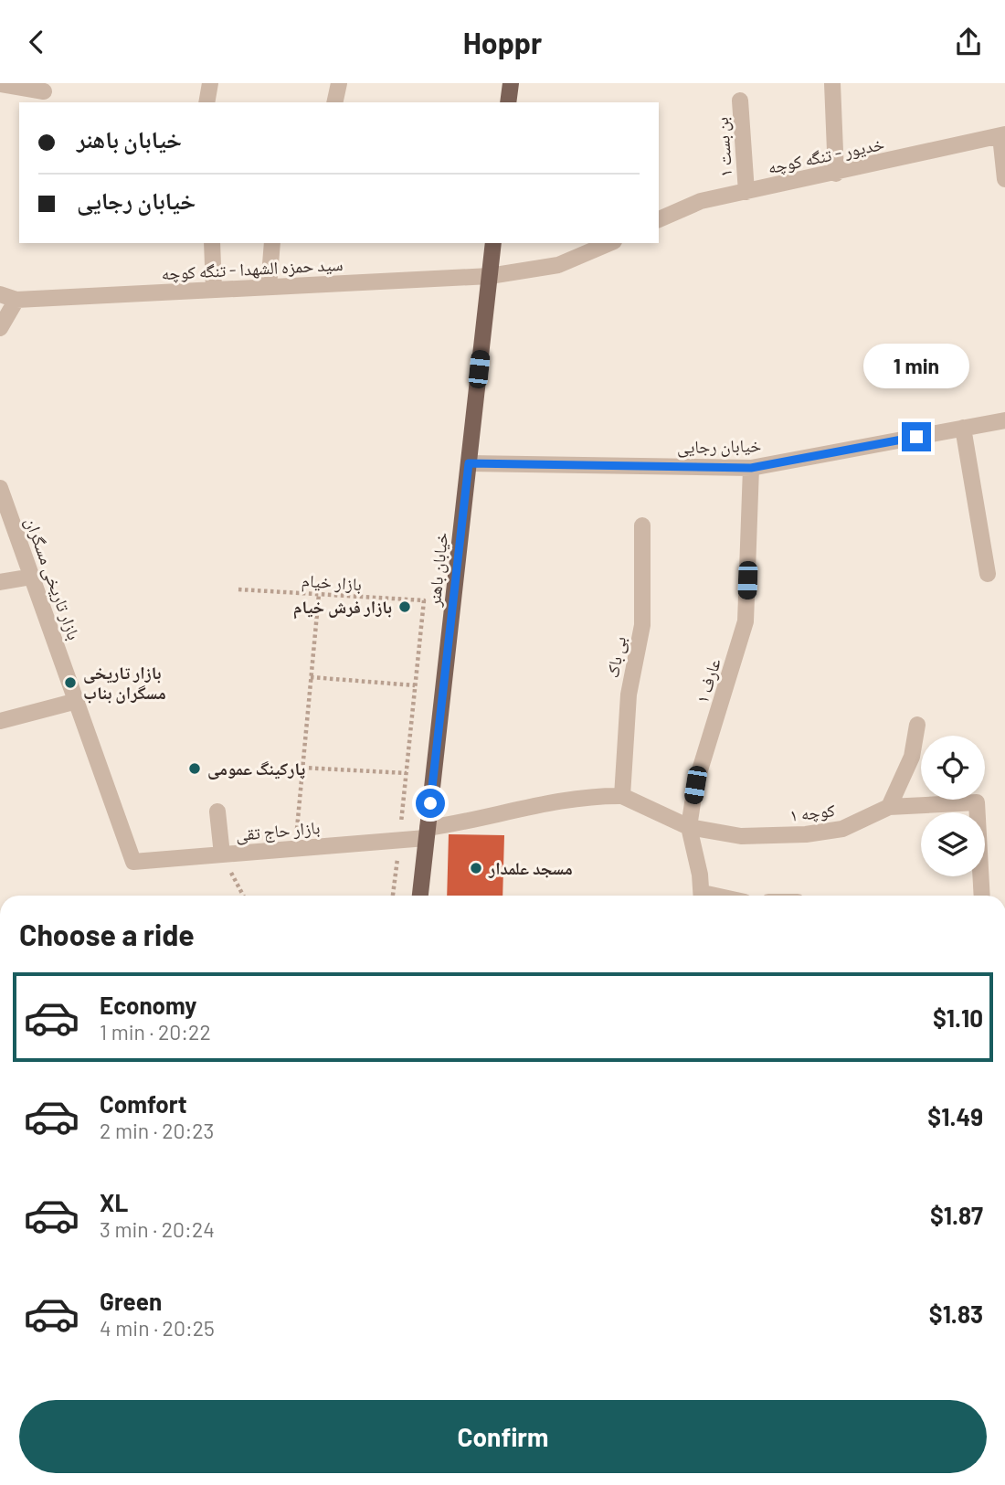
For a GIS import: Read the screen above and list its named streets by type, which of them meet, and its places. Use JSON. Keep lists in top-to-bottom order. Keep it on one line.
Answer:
{"streets":{"main road":["خیابان باهنر"],"street":["بن بست ۱","خدیور - تنگه کوچه","سید حمزه الشهدا - تنگه کوچه","خیابان رجایی","بازار تاریخی مسگران","بی باک","عارف ۱","کوچه ۱","بازار حاج تقی"],"path":["بازار خیام"]},"crossings":[["بن بست ۱","خدیور - تنگه کوچه"],["سید حمزه الشهدا - تنگه کوچه","خیابان باهنر"],["خیابان رجایی","خیابان باهنر"],["خیابان رجایی","عارف ۱"],["خیابان باهنر","بازار حاج تقی"],["بازار تاریخی مسگران","بازار حاج تقی"],["عارف ۱","کوچه ۱"]],"places":["بازار فرش خیام","بازار تاریخی مسگران بناب","پارکینگ عمومی","مسجد علمدار"],"page":{"header":"Hoppr","banner":["خیابان باهنر","خیابان رجایی"],"bubble":"1 min","heading":"Choose a ride","list":[{"name":"Economy","note":"1 min · 20:22","value":"$1.10"},{"name":"Comfort","note":"2 min · 20:23","value":"$1.49"},{"name":"XL","note":"3 min · 20:24","value":"$1.87"},{"name":"Green","note":"4 min · 20:25","value":"$1.83"}],"buttons":"Confirm"}}
